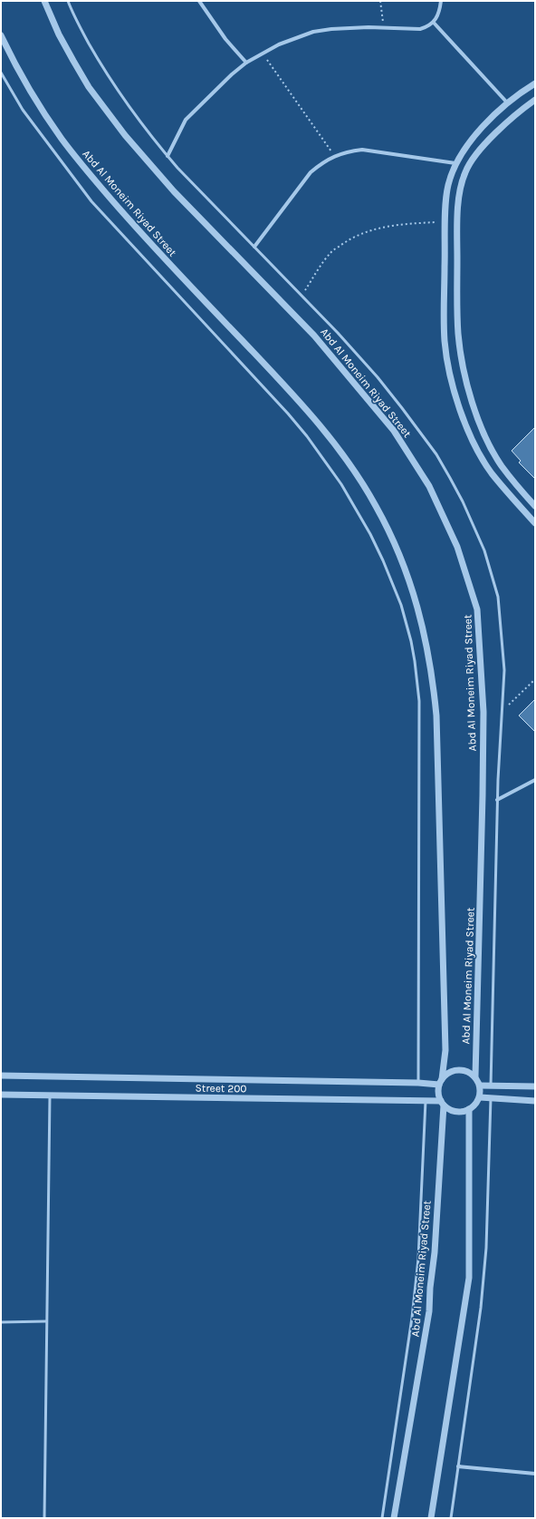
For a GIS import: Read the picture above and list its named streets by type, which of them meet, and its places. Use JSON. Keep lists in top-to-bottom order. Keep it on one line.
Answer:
{"streets":{"street":["Abd Al Moneim Riyad Street","Street 200"]},"crossings":[["Abd Al Moneim Riyad Street","Street 200"]]}
